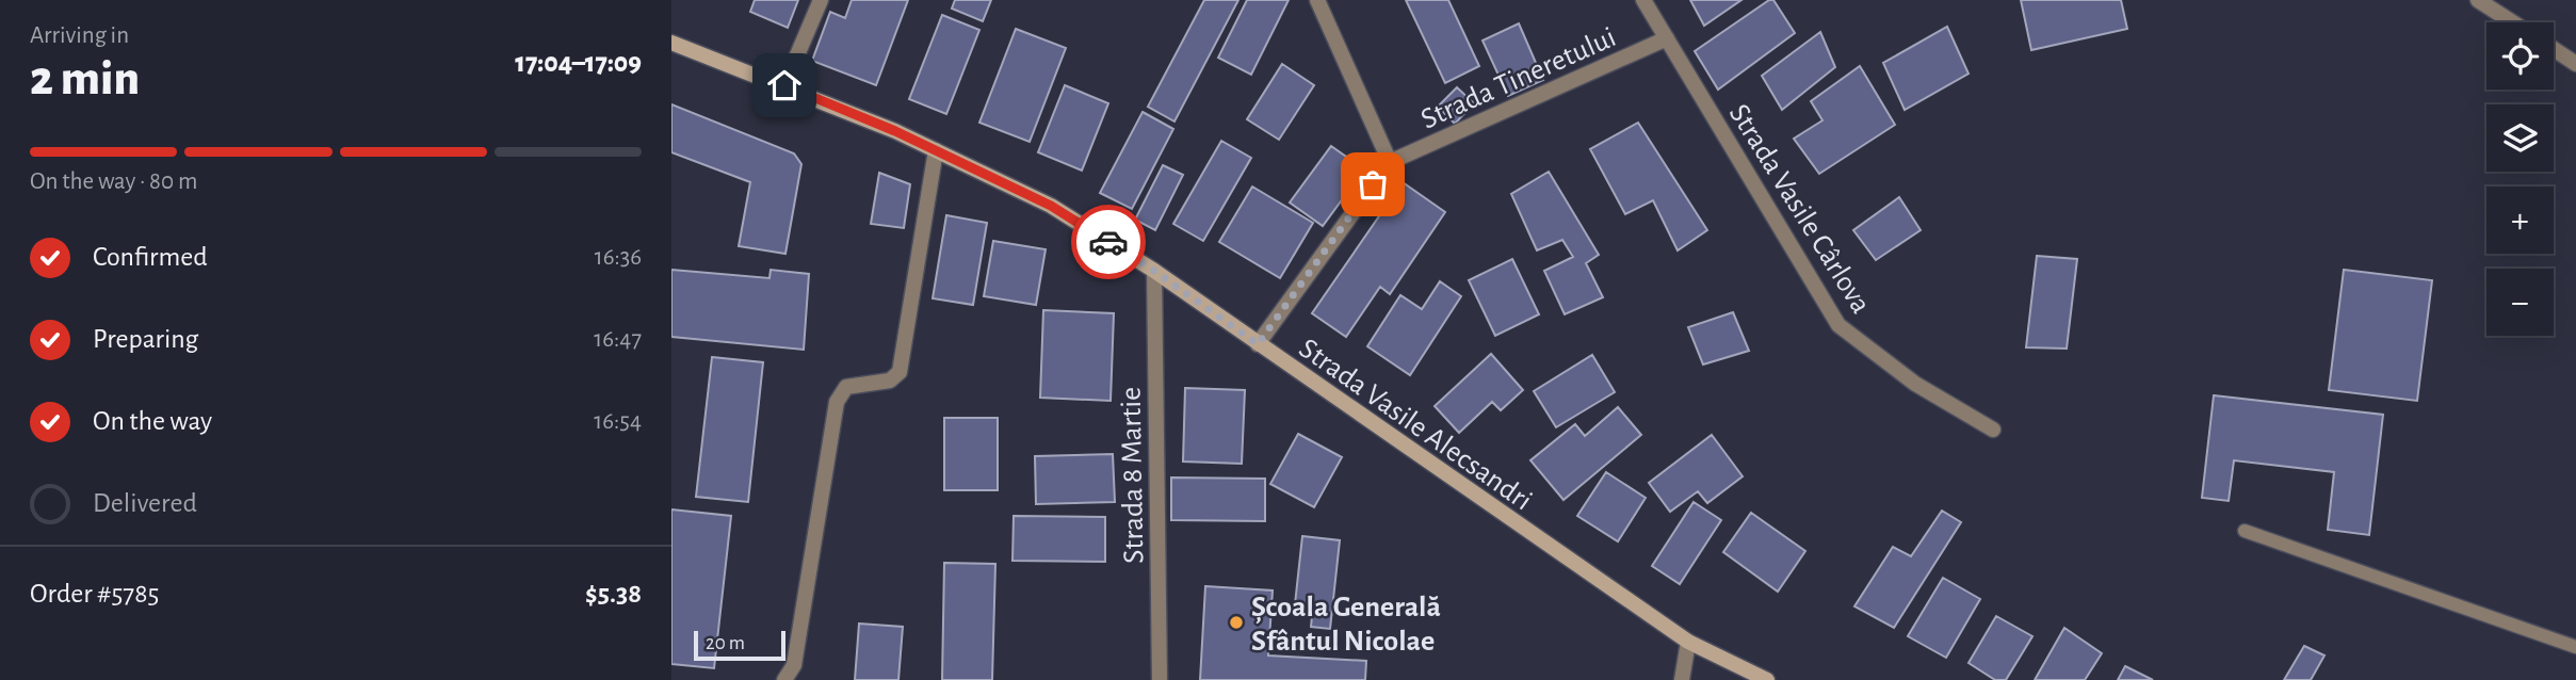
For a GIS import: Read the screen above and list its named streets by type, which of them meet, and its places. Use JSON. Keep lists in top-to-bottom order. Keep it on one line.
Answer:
{"streets":{"street":["Strada Tineretului","Strada Vasile Cârlova","Strada Vasile Alecsandri","Strada 8 Martie"]},"crossings":[["Strada Tineretului","Strada Vasile Cârlova"],["Strada Tineretului","Strada Vasile Alecsandri"],["Strada Vasile Alecsandri","Strada 8 Martie"]],"places":["Școala Generală Sfântul Nicolae"],"scale_bar":"20 m","page":{"heading":["2 min","Arriving in","17:04–17:09"],"panel":["Order #5785","$5.38"],"map_buttons":["+","−"],"bar":"On the way · 80 m","list":[["Confirmed","16:36"],["Preparing","16:47"],["On the way","16:54"],"Delivered"],"scale":"20 m"}}
